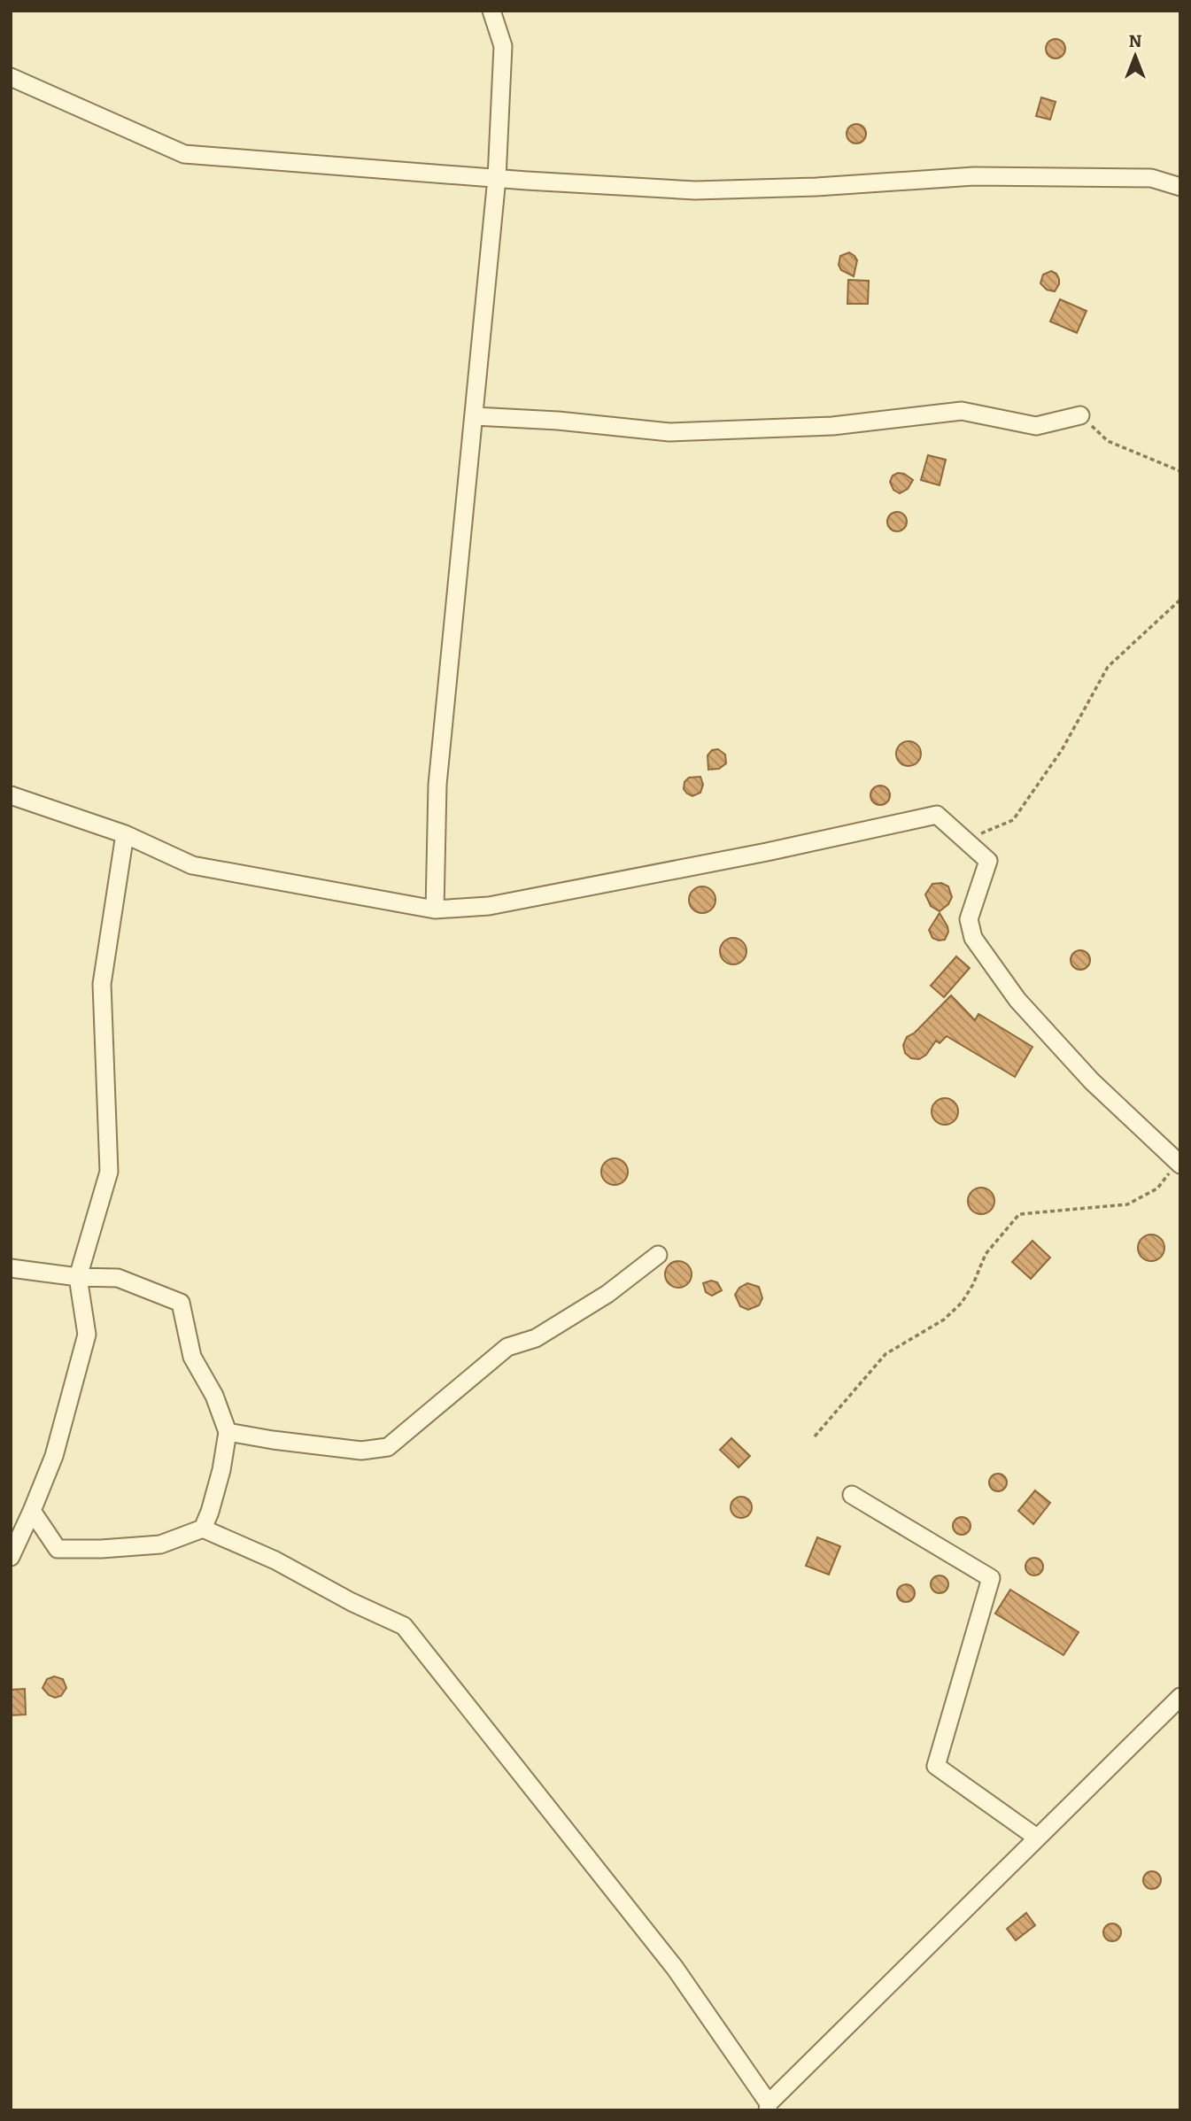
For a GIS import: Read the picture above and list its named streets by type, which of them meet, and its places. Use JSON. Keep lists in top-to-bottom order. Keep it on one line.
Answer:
{"north":"top"}
